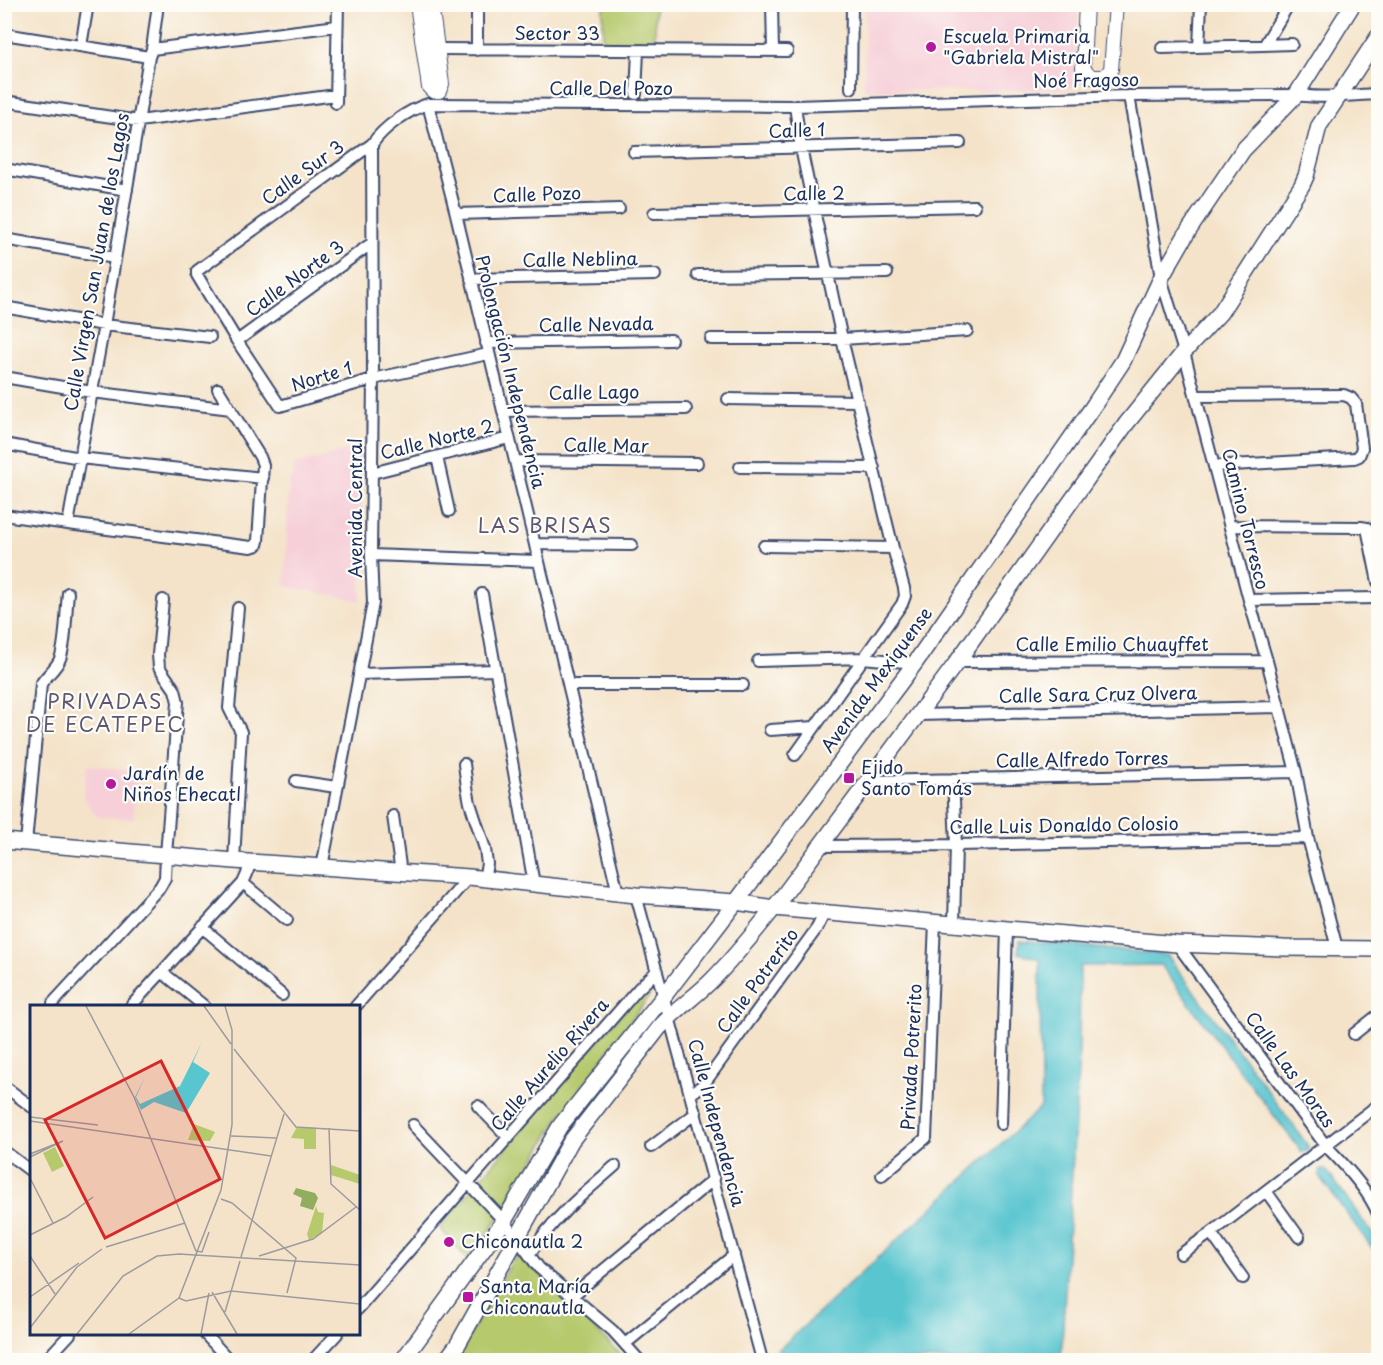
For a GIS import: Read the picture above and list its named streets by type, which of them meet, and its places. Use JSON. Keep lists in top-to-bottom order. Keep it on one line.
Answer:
{"streets":{"main road":["Avenida Mexiquense"],"street":["Sector 33","Noé Fragoso","Calle Del Pozo","Calle 1","Calle Sur 3","Calle 2","Calle Pozo","Calle Neblina","Calle Virgen San Juan de los Lagos","Calle Norte 3","Calle Nevada","Prolongación Independencia","Norte 1","Calle Lago","Calle Norte 2","Calle Mar","Avenida Central","Camino Torresco","Calle Emilio Chuayffet","Calle Sara Cruz Olvera","Calle Alfredo Torres","Calle Luis Donaldo Colosio","Calle Potrerito","Privada Potrerito","Calle Aurelio Rivera","Calle Las Moras","Calle Independencia"]},"crossings":[["Noé Fragoso","Calle Del Pozo"],["Noé Fragoso","Camino Torresco"],["Noé Fragoso","Avenida Mexiquense"],["Calle Del Pozo","Calle Sur 3"],["Calle Del Pozo","Prolongación Independencia"],["Calle Sur 3","Calle Norte 3"],["Calle Sur 3","Prolongación Independencia"],["Calle Sur 3","Norte 1"],["Calle Sur 3","Avenida Central"],["Calle Pozo","Prolongación Independencia"],["Calle Neblina","Prolongación Independencia"],["Calle Norte 3","Norte 1"],["Calle Norte 3","Avenida Central"],["Calle Nevada","Prolongación Independencia"],["Calle Nevada","Norte 1"],["Calle Nevada","Avenida Central"],["Prolongación Independencia","Calle Lago"],["Prolongación Independencia","Calle Norte 2"],["Prolongación Independencia","Calle Mar"],["Norte 1","Avenida Central"],["Calle Norte 2","Avenida Central"],["Camino Torresco","Calle Emilio Chuayffet"],["Camino Torresco","Avenida Mexiquense"],["Camino Torresco","Calle Sara Cruz Olvera"],["Camino Torresco","Calle Alfredo Torres"],["Camino Torresco","Calle Luis Donaldo Colosio"],["Avenida Mexiquense","Calle Independencia"],["Calle Potrerito","Calle Independencia"],["Calle Aurelio Rivera","Calle Independencia"]],"districts":["LAS BRISAS","PRIVADAS DE ECATEPEC"],"places":{"other":["Escuela Primaria \"Gabriela Mistral\"","Jardín de Niños Ehecatl","Chiconautla 2"],"transit":["Ejido Santo Tomás","Santa María Chiconautla"]}}
